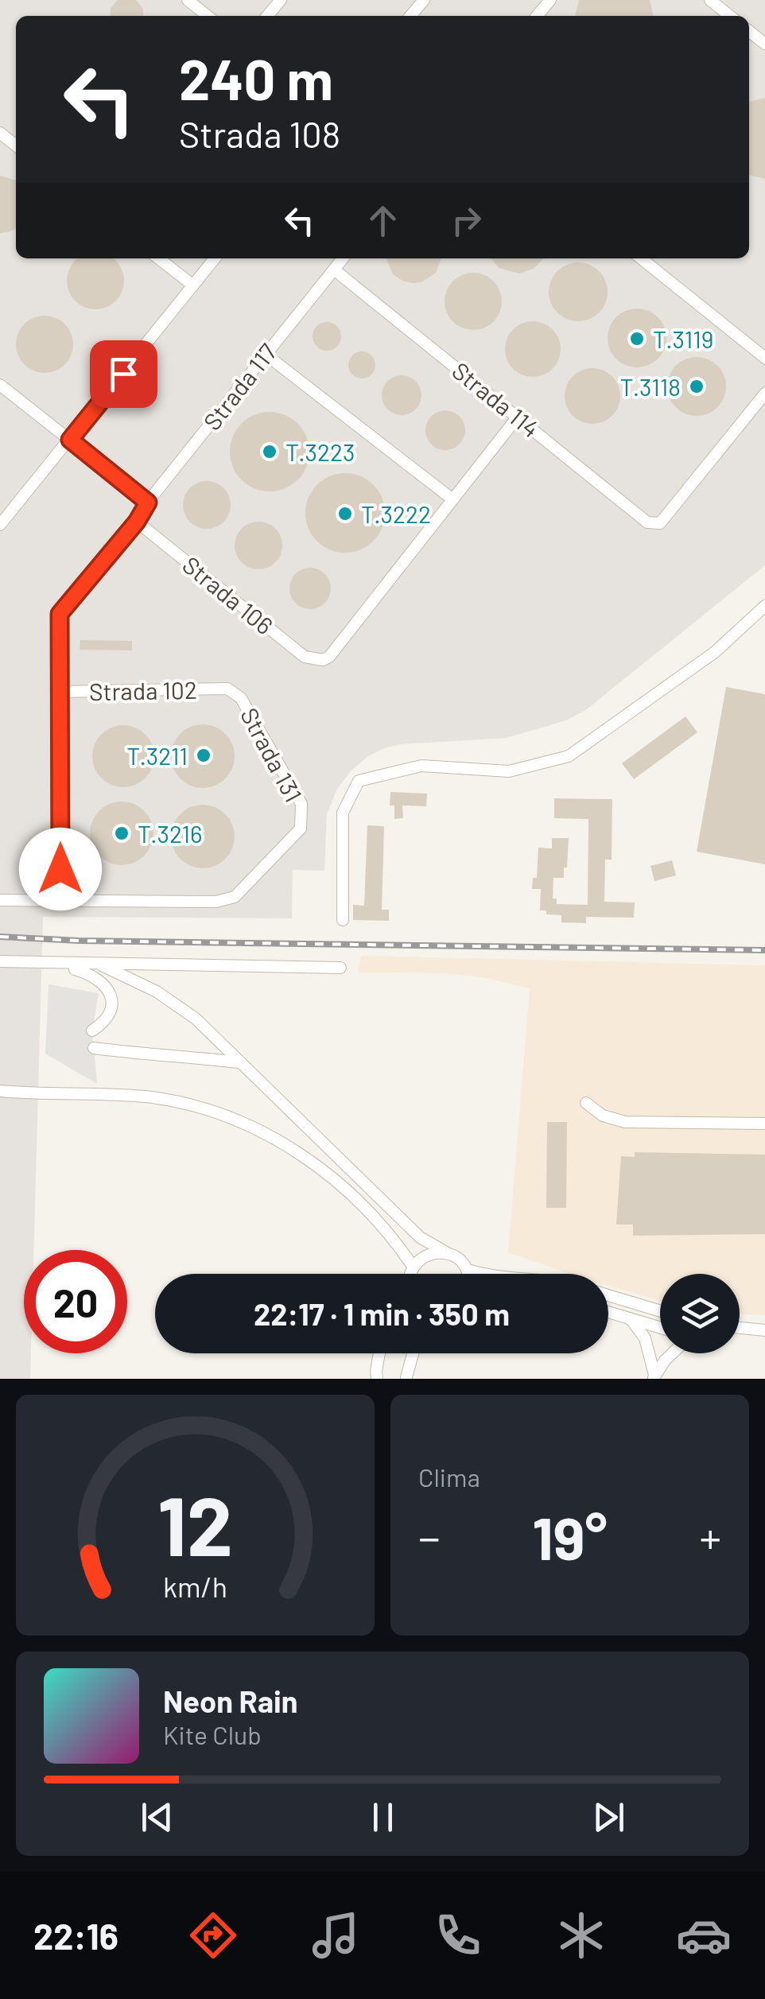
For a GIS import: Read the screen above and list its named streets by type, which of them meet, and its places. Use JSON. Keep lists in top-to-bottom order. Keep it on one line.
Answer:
{"streets":{"street":["Strada 117","Strada 114","Strada 106","Strada 102","Strada 131"]},"crossings":[["Strada 117","Strada 114"],["Strada 117","Strada 106"],["Strada 117","Strada 102"],["Strada 117","Strada 131"],["Strada 102","Strada 131"]],"places":["T.3119","T.3118","T.3223","T.3222","T.3211","T.3216"],"page":{"turn":["240 m","Strada 108"],"limit":"20","trip":"22:17 · 1 min · 350 m","tile":"Clima","heat":["−","19°","+"],"song":["Neon Rain","Kite Club"],"tabs":"22:16","gauge":["12","km/h"]}}
